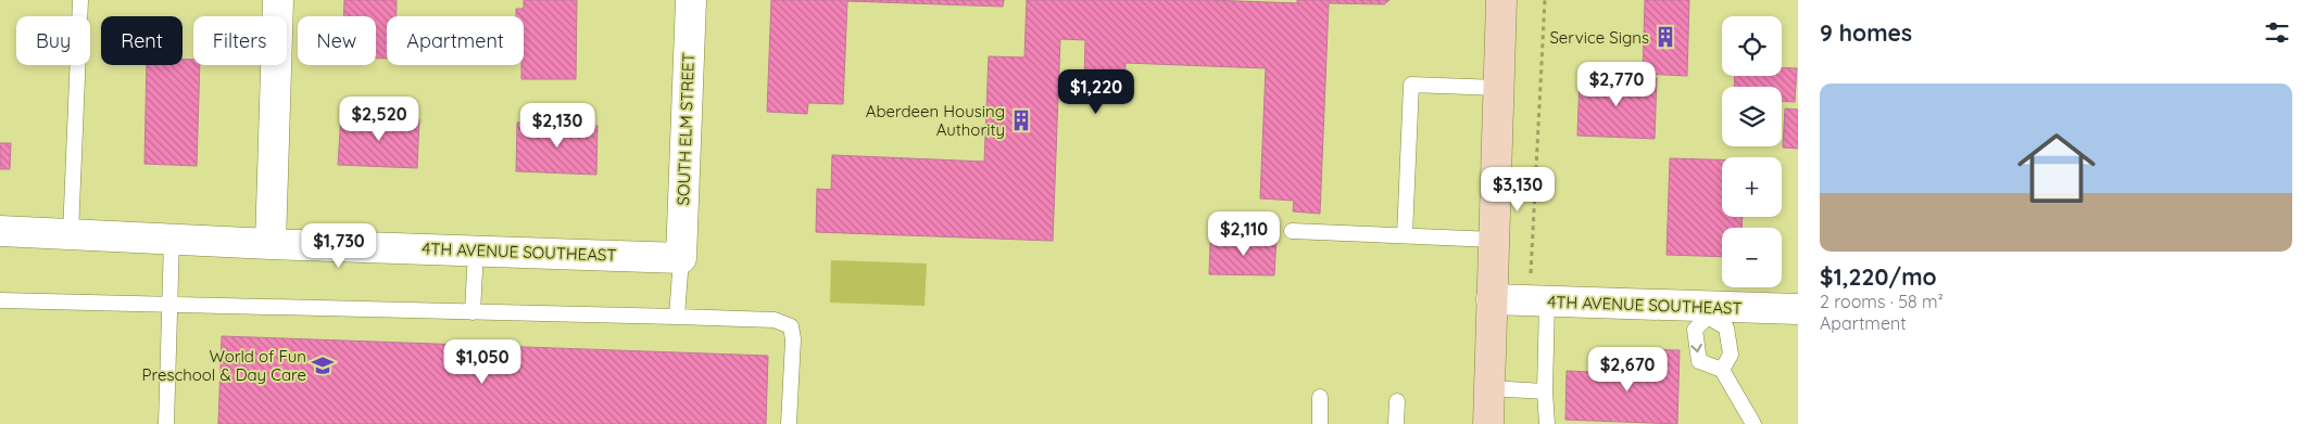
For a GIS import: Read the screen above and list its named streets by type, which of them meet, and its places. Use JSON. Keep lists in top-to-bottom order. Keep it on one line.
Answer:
{"streets":{"street":["SOUTH ELM STREET","4TH AVENUE SOUTHEAST"]},"crossings":[["SOUTH ELM STREET","4TH AVENUE SOUTHEAST"]],"places":{"building":["Service Signs","Aberdeen Housing Authority"],"school or university":["World of Fun Preschool & Day Care"]},"page":{"heading":"9 homes","map_buttons":["+","−"],"chip":["Buy","Rent","Filters","New","Apartment"],"price":["$2,770","$1,220","$2,520","$2,130","$3,130","$2,110","$1,730","$1,050","$2,670"],"list":[{"name":"$1,220/mo","note":"2 rooms · 58 m² · Apartment"}]}}
